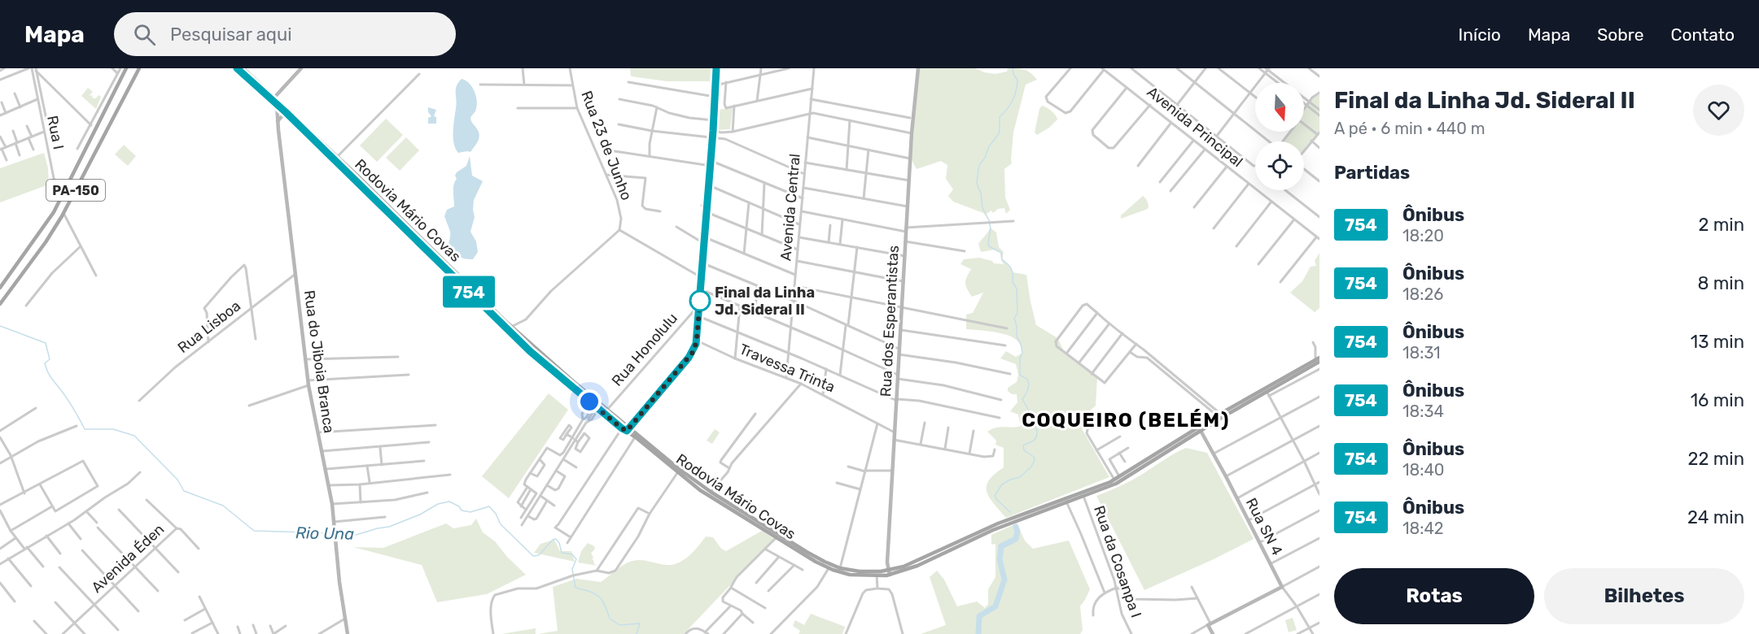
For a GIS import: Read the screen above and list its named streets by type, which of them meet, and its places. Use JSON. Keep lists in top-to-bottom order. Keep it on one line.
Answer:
{"streets":{"main road":["PA-150","Rodovia Mário Covas","Rua dos Esperantistas","Rua do Jiboia Branca","Rua SN 4"],"street":["Avenida Principal","Rua I","Rua 23 de Junho","Avenida Central","Rua Lisboa","Rua Honolulu","Travessa Trinta","Avenida Éden","Rua da Cosanpa I"]},"crossings":[["Rua I","PA-150"],["Avenida Central","Travessa Trinta"],["Rodovia Mário Covas","Rua dos Esperantistas"],["Rodovia Mário Covas","Rua Honolulu"],["Rodovia Mário Covas","Rua do Jiboia Branca"],["Rodovia Mário Covas","Rua SN 4"],["Rodovia Mário Covas","Rua da Cosanpa I"],["Rua dos Esperantistas","Travessa Trinta"],["Rua Lisboa","Rua do Jiboia Branca"]],"districts":["COQUEIRO (BELÉM)"],"water":["Rio Una"],"places":["Final da Linha Jd. Sideral II"],"lines":["bus line 754"],"north":"bottom","page":{"header":"Mapa","search":"Pesquisar aqui","nav":["Início","Mapa","Sobre","Contato"],"on_map":"754","heading":[["Final da Linha Jd. Sideral II","A pé · 6 min · 440 m"],"Partidas"],"list":[{"mark":"754","name":"Ônibus","note":"18:20","value":"2 min"},{"mark":"754","name":"Ônibus","note":"18:26","value":"8 min"},{"mark":"754","name":"Ônibus","note":"18:31","value":"13 min"},{"mark":"754","name":"Ônibus","note":"18:34","value":"16 min"},{"mark":"754","name":"Ônibus","note":"18:40","value":"22 min"},{"mark":"754","name":"Ônibus","note":"18:42","value":"24 min"}],"buttons":["Rotas","Bilhetes"]}}
